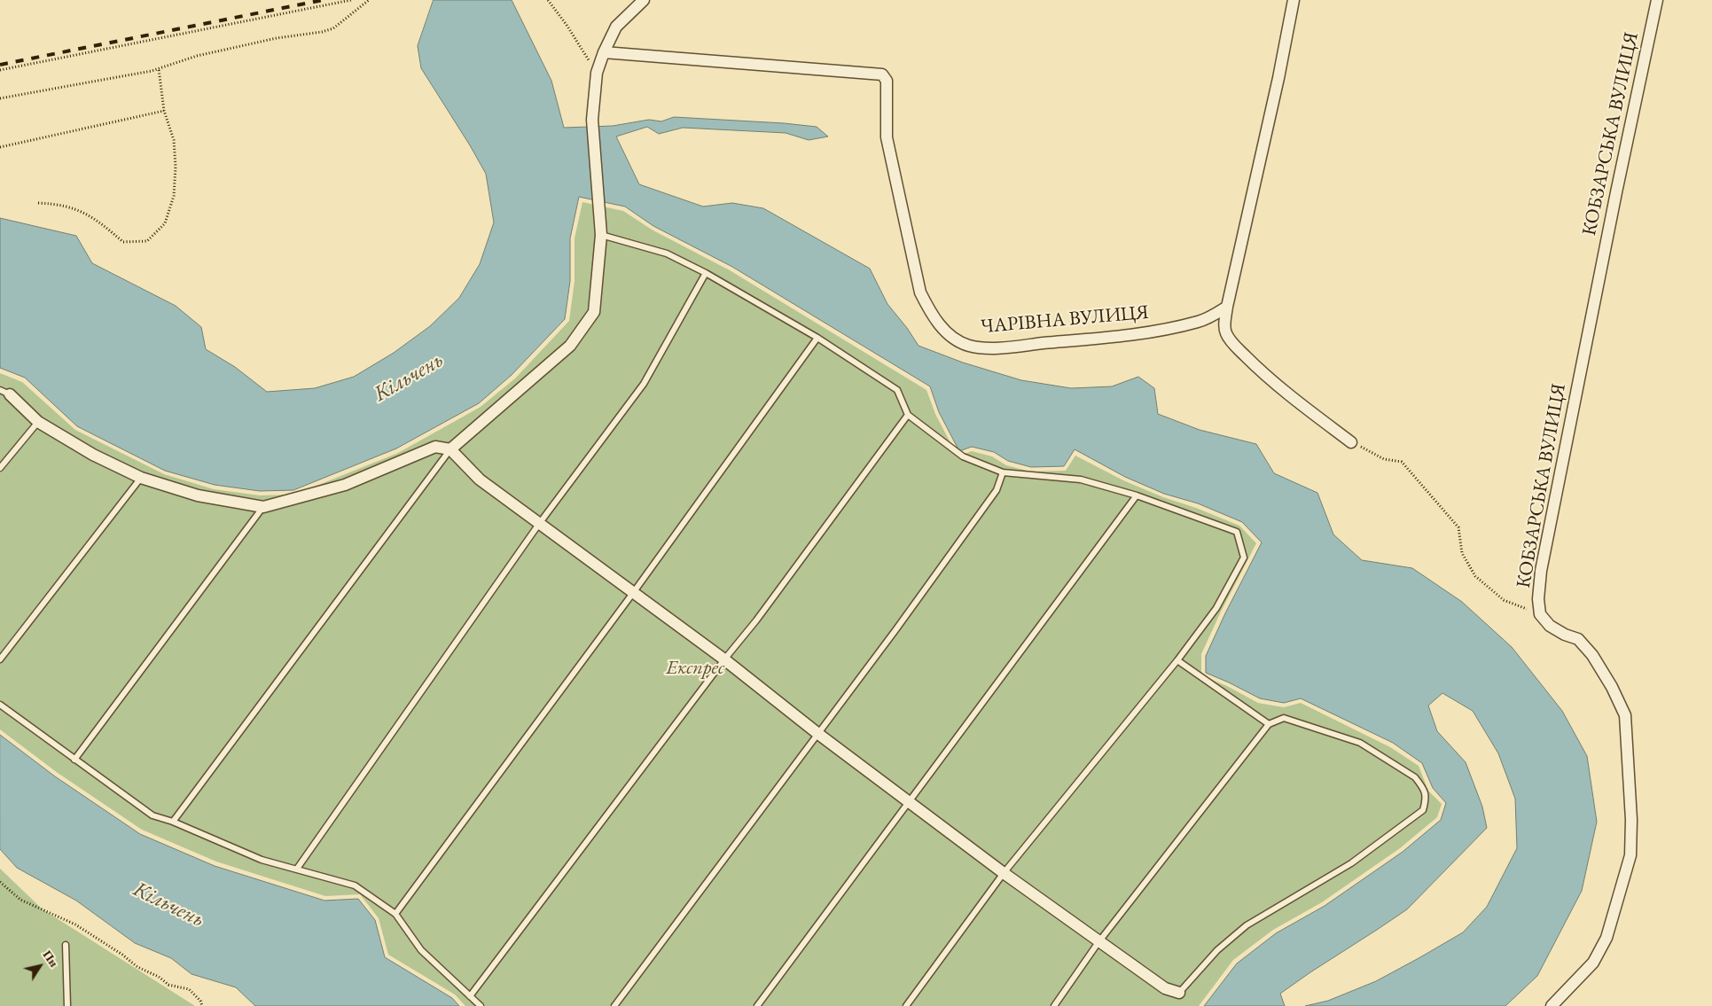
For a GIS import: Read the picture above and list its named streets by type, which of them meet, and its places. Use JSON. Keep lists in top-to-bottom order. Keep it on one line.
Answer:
{"streets":{"street":["КОБЗАРСЬКА ВУЛИЦЯ","ЧАРІВНА ВУЛИЦЯ"]},"water":["Кільчень"],"parks":["Експрес"],"north":"top right"}
